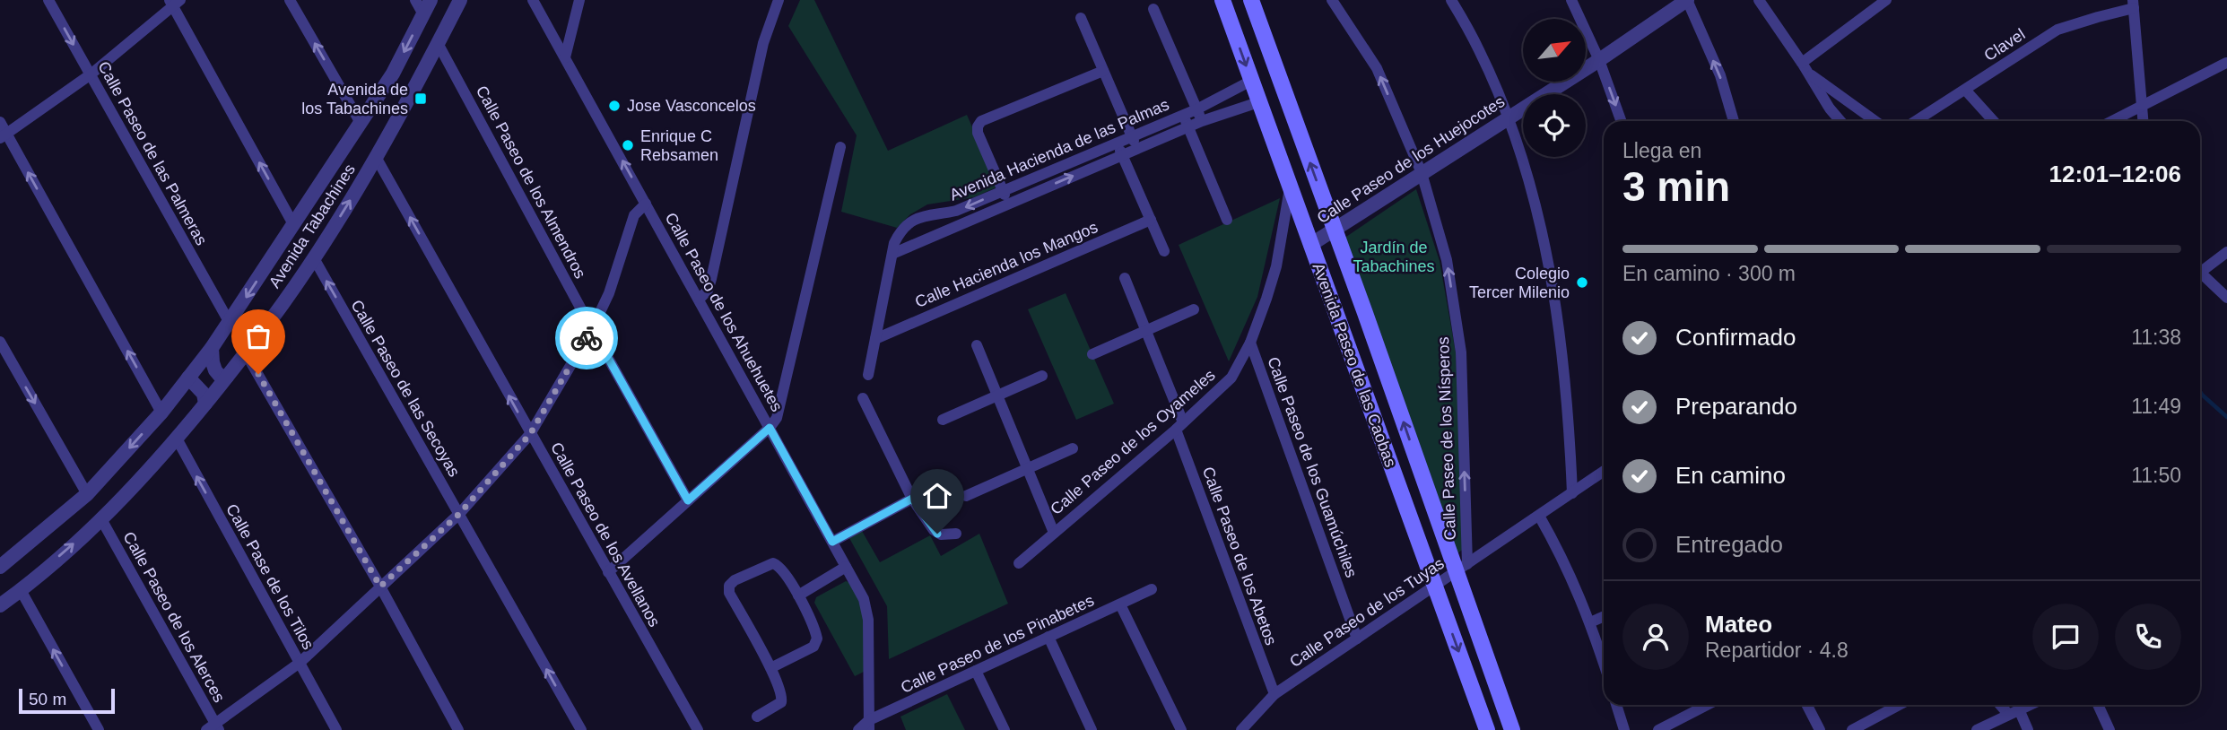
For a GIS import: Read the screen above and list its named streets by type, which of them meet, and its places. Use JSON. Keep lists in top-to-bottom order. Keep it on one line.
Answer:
{"streets":{"main road":["Avenida Paseo de las Caobas"],"street":["Clavel","Avenida Hacienda de las Palmas","Calle Paseo de las Palmeras","Calle Paseo de los Huejocotes","Calle Paseo de los Almendros","Avenida Tabachines","Calle Hacienda los Mangos","Calle Paseo de los Ahuehuetes","Calle Paseo de las Secoyas","Calle Paseo de los Nísperos","Calle Paseo de los Oyameles","Calle Paseo de los Guamúchiles","Calle Paseo de los Avellanos","Calle Paseo de los Abetos","Calle Pase de los Tilos","Calle Paseo de los Tuyas","Calle Paseo de los Alerces","Calle Paseo de los Pinabetes"]},"crossings":[["Avenida Hacienda de las Palmas","Calle Hacienda los Mangos"],["Avenida Hacienda de las Palmas","Avenida Paseo de las Caobas"],["Calle Paseo de las Palmeras","Avenida Tabachines"],["Calle Paseo de los Huejocotes","Avenida Paseo de las Caobas"],["Calle Paseo de los Huejocotes","Calle Paseo de los Nísperos"],["Calle Paseo de los Almendros","Avenida Tabachines"],["Avenida Tabachines","Calle Paseo de las Secoyas"],["Avenida Tabachines","Calle Paseo de los Avellanos"],["Avenida Tabachines","Calle Pase de los Tilos"],["Avenida Tabachines","Calle Paseo de los Alerces"],["Calle Paseo de los Ahuehuetes","Calle Paseo de los Pinabetes"],["Avenida Paseo de las Caobas","Calle Paseo de los Nísperos"],["Avenida Paseo de las Caobas","Calle Paseo de los Oyameles"],["Avenida Paseo de las Caobas","Calle Paseo de los Tuyas"],["Calle Paseo de los Nísperos","Calle Paseo de los Tuyas"],["Calle Paseo de los Oyameles","Calle Paseo de los Guamúchiles"],["Calle Paseo de los Oyameles","Calle Paseo de los Abetos"],["Calle Paseo de los Guamúchiles","Calle Paseo de los Tuyas"],["Calle Paseo de los Abetos","Calle Paseo de los Tuyas"]],"one_way":["Calle Paseo de las Secoyas","Calle Paseo de los Nísperos","Calle Paseo de los Avellanos","Calle Pase de los Tilos"],"parks":["Jardín de Tabachines"],"places":{"transit":["Avenida de los Tabachines"],"other":["Jose Vasconcelos","Enrique C Rebsamen","Colegio Tercer Milenio"]},"scale_bar":"50 m","north":"top right","page":{"heading":["3 min","Llega en","12:01–12:06"],"panel":["Mateo","Repartidor · 4.8"],"bar":"En camino · 300 m","list":[["Confirmado","11:38"],["Preparando","11:49"],["En camino","11:50"],"Entregado"],"scale":"50 m"}}
